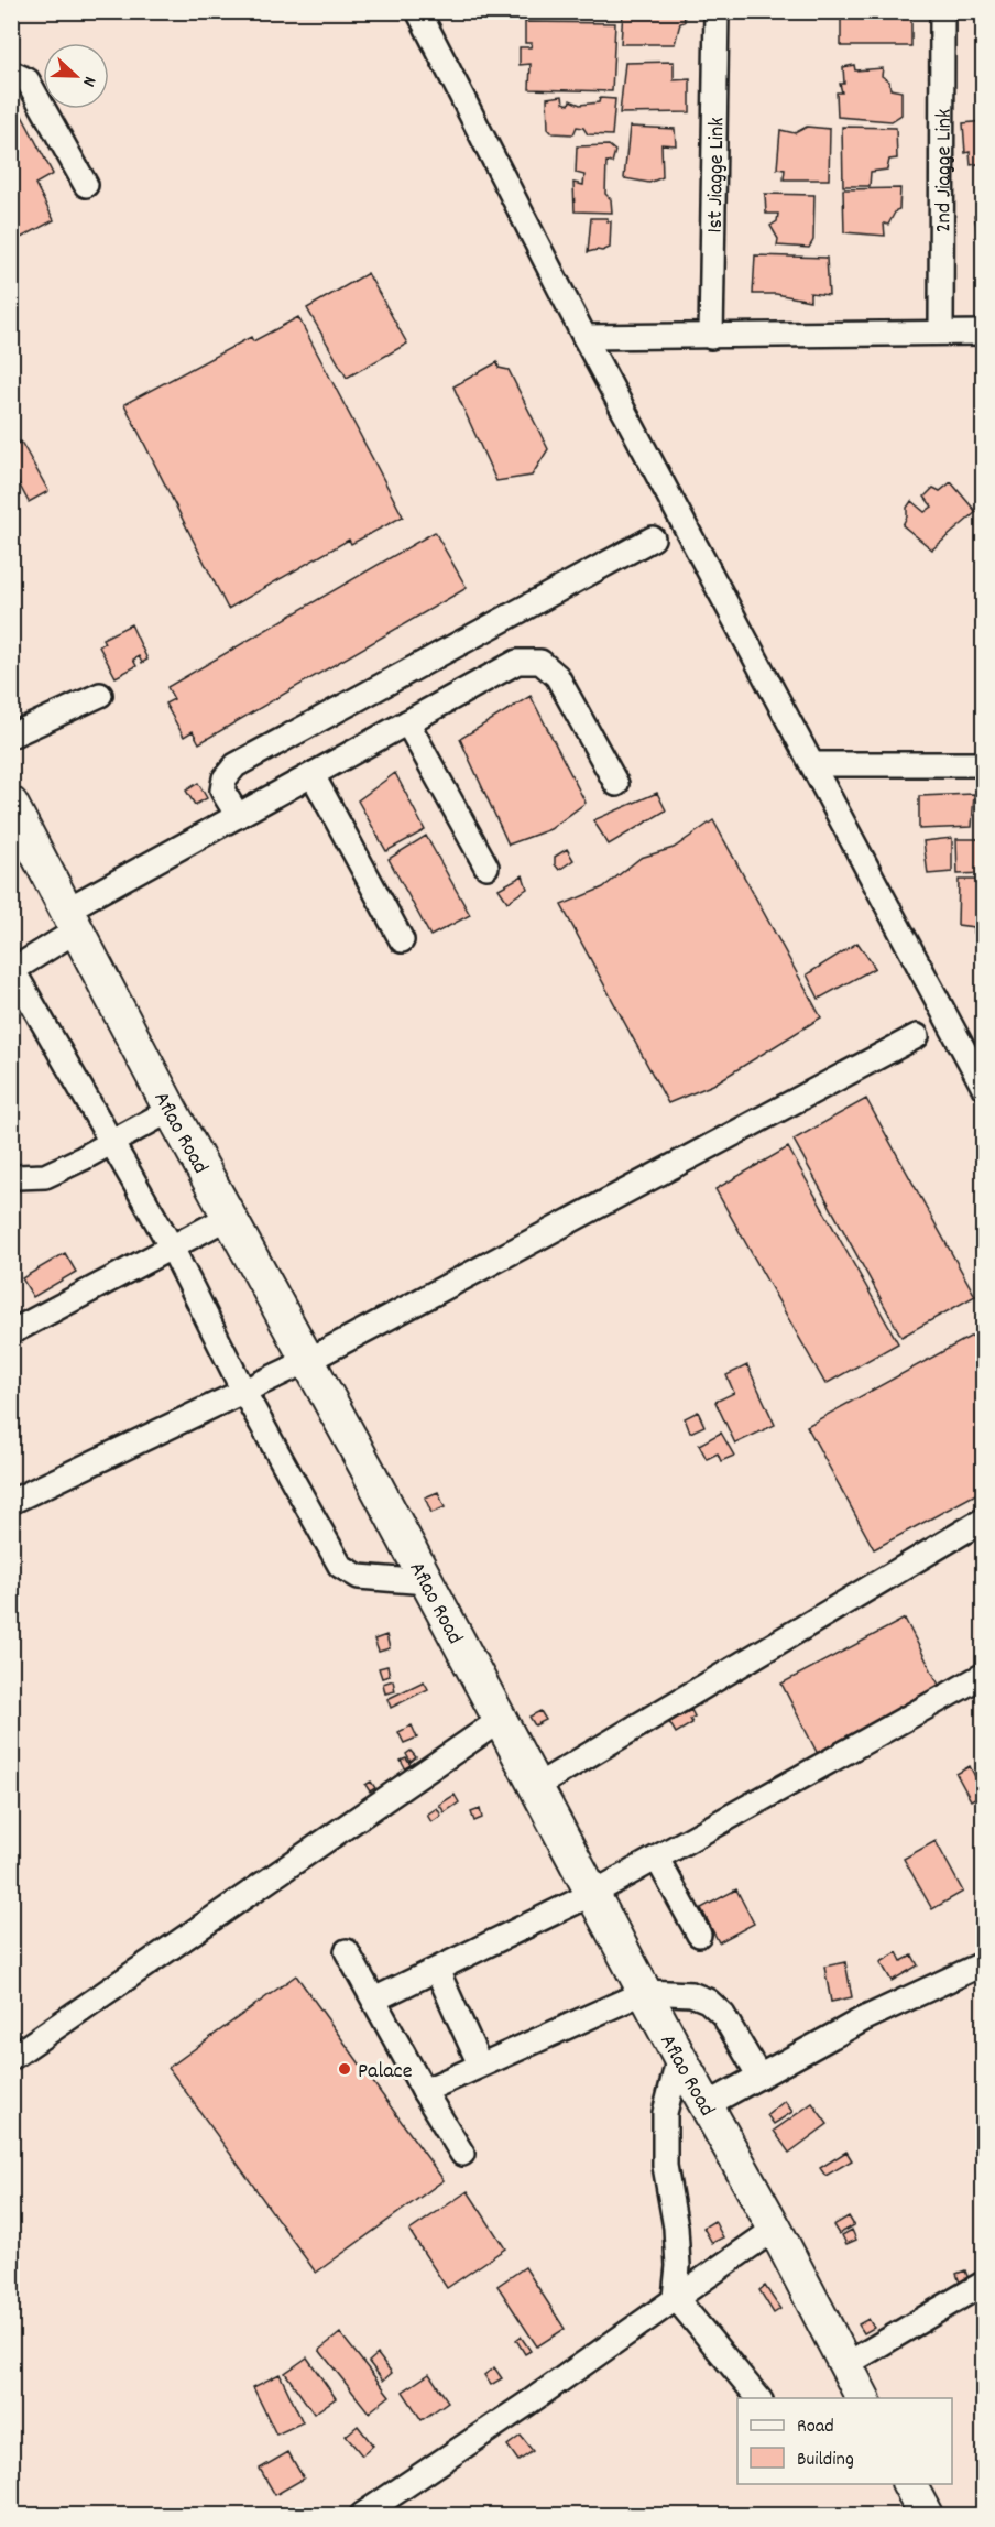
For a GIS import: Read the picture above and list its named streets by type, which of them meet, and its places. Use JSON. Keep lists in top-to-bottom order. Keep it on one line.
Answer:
{"streets":{"highway":["Aflao Road"],"street":["2nd Jiagge Link","1st Jiagge Link"]},"places":["Palace"],"legend":["Road","Building"],"north":"right"}
